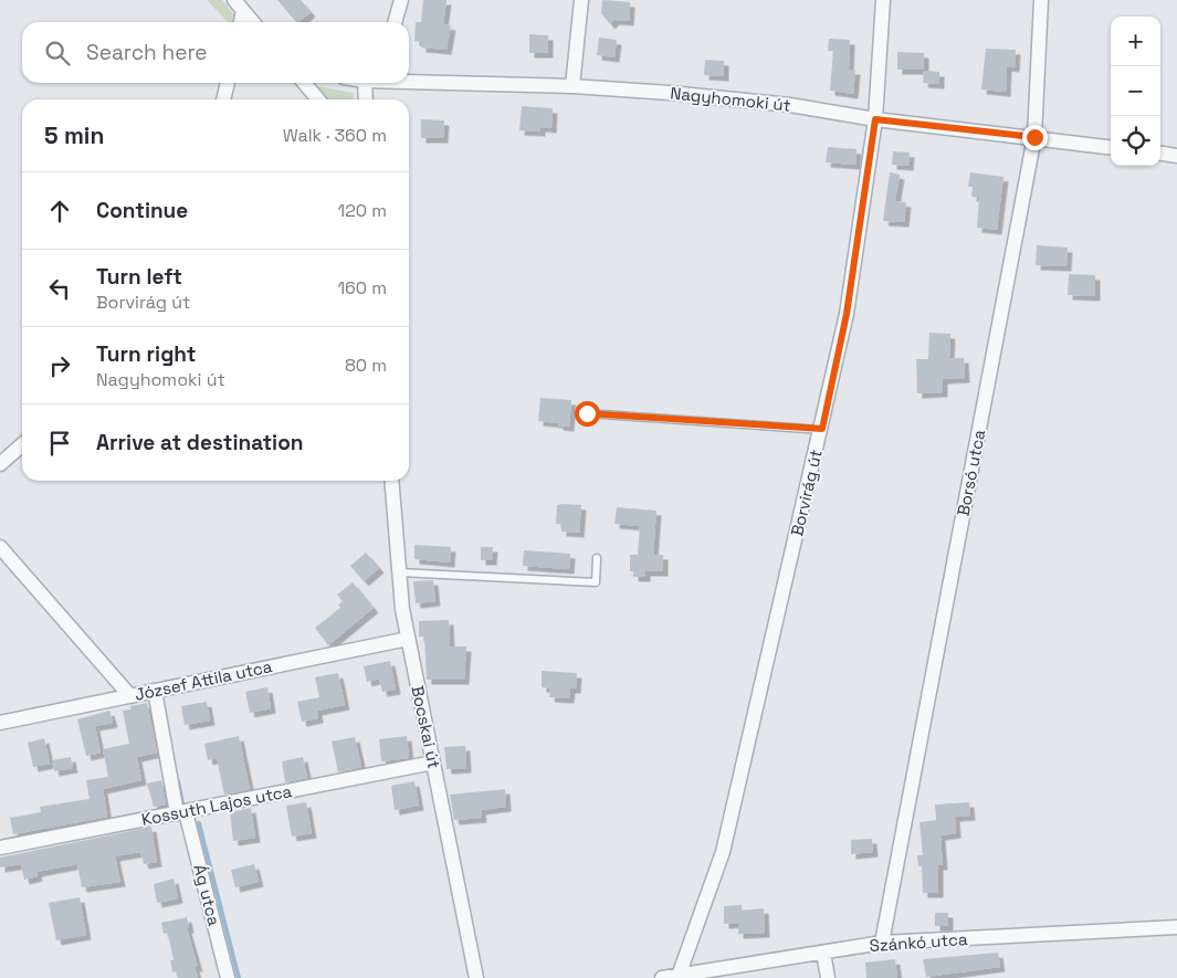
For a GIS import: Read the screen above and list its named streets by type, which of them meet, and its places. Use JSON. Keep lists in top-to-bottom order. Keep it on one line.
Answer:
{"streets":{"street":["Nagyhomoki út","Borsó utca","Borvirág út","József Attila utca","Bocskai út","Kossuth Lajos utca","Ág utca","Szánkó utca"]},"crossings":[["Nagyhomoki út","Borsó utca"],["Nagyhomoki út","Borvirág út"],["Borsó utca","Szánkó utca"],["Borvirág út","Szánkó utca"],["József Attila utca","Bocskai út"],["József Attila utca","Ág utca"],["Bocskai út","Kossuth Lajos utca"],["Kossuth Lajos utca","Ág utca"]],"page":{"map_buttons":["+","−"],"search":"Search here","heading":["5 min","Walk · 360 m"],"list":[["Continue","120 m"],["Turn left","Borvirág út","160 m"],["Turn right","Nagyhomoki út","80 m"],"Arrive at destination"]}}
